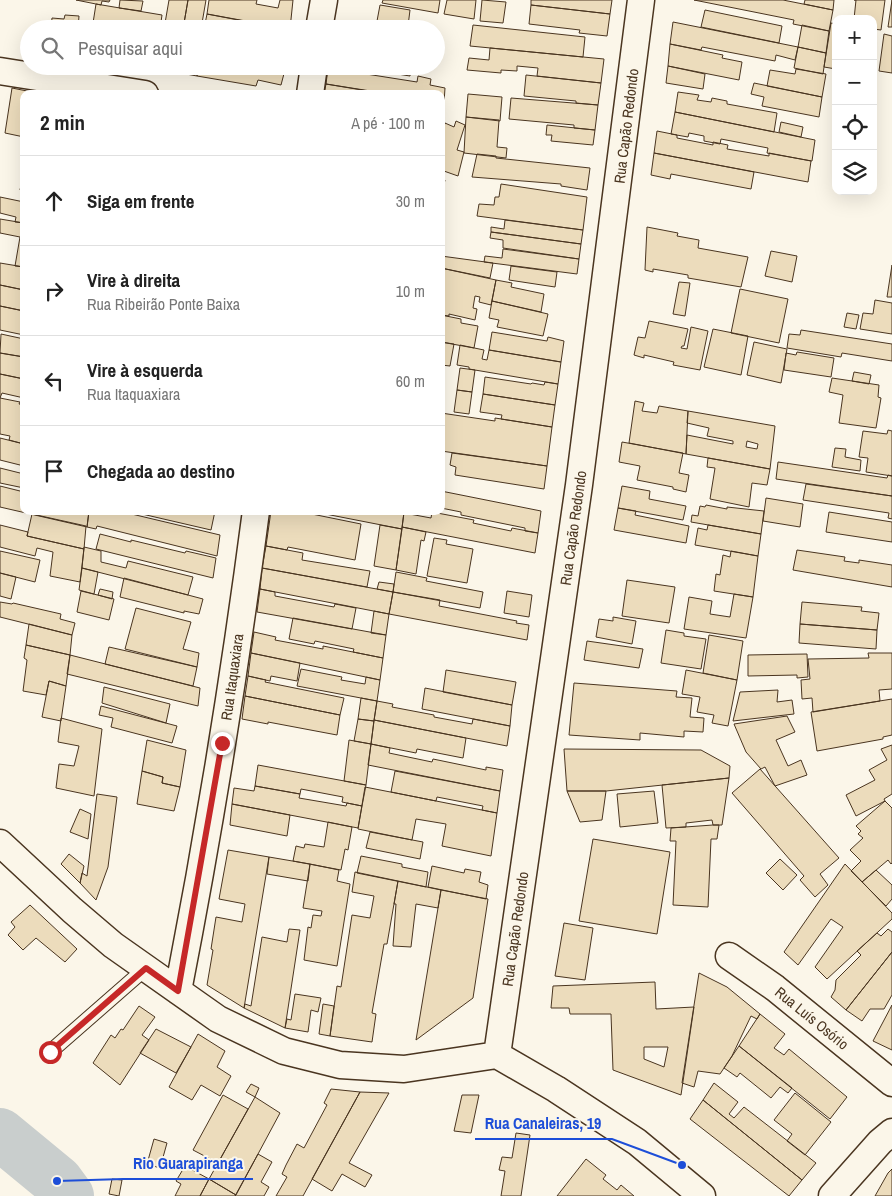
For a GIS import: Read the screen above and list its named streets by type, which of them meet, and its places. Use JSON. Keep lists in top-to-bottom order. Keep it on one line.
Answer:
{"streets":{"street":["Rua Capão Redondo","Rua Itaquaxiara","Rua Luís Osório"]},"places":["Rua Canaleiras, 19","Rio Guarapiranga"],"page":{"map_buttons":["+","−"],"search":"Pesquisar aqui","heading":["2 min","A pé · 100 m"],"list":[["Siga em frente","30 m"],["Vire à direita","Rua Ribeirão Ponte Baixa","10 m"],["Vire à esquerda","Rua Itaquaxiara","60 m"],"Chegada ao destino"]}}
